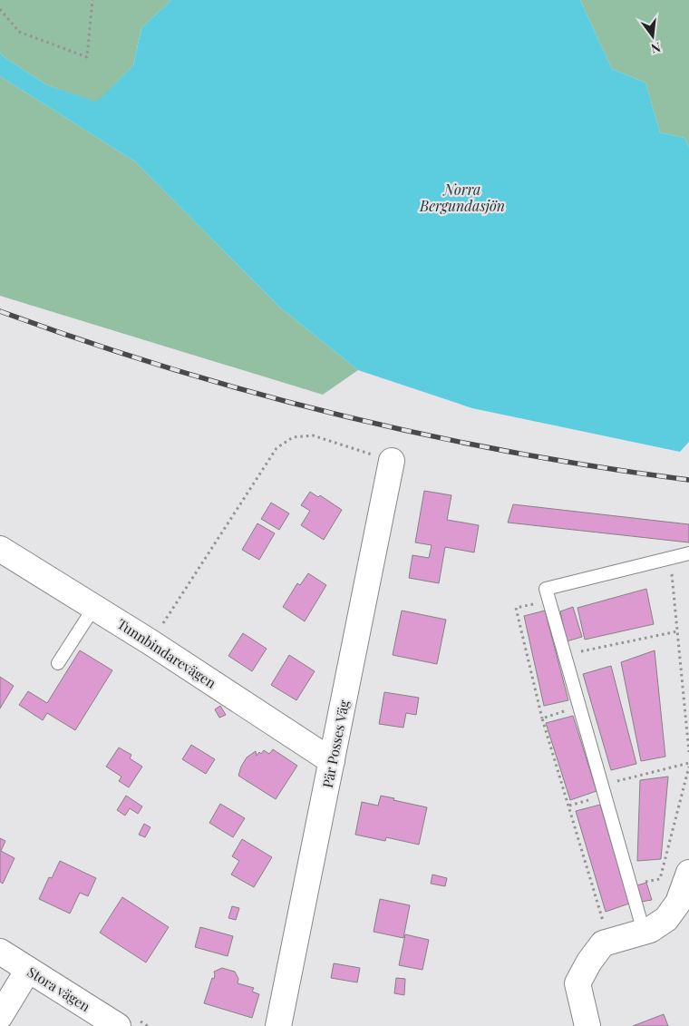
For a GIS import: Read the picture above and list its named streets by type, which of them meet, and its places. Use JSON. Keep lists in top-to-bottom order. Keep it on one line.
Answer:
{"streets":{"street":["Tunnbindarevägen","Pär Posses Väg","Stora vägen"]},"crossings":[["Tunnbindarevägen","Pär Posses Väg"]],"water":["Norra Bergundasjön"],"north":"bottom"}
